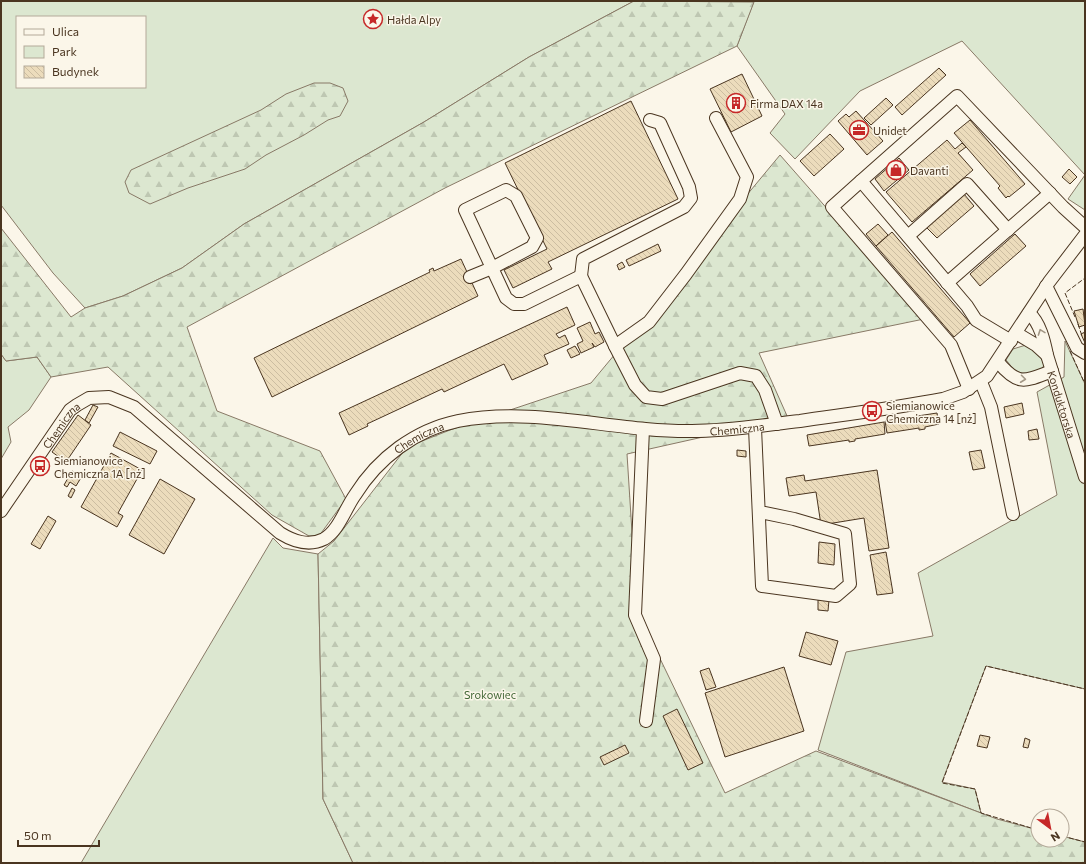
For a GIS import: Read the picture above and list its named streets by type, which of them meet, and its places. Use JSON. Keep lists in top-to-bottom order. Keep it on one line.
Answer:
{"streets":{"street":["Konduktorska","Chemiczna"]},"parks":["Srokowiec"],"places":{"place":["Hałda Alpy"],"building":["Firma DAX 14a"],"office":["Unidet"],"shop":["Davanti"],"bus stop":["Siemianowice Chemiczna 14 [nż]","Siemianowice Chemiczna 1A [nż]"]},"legend":["Ulica","Park","Budynek"],"scale_bar":"50 m","north":"bottom right"}
